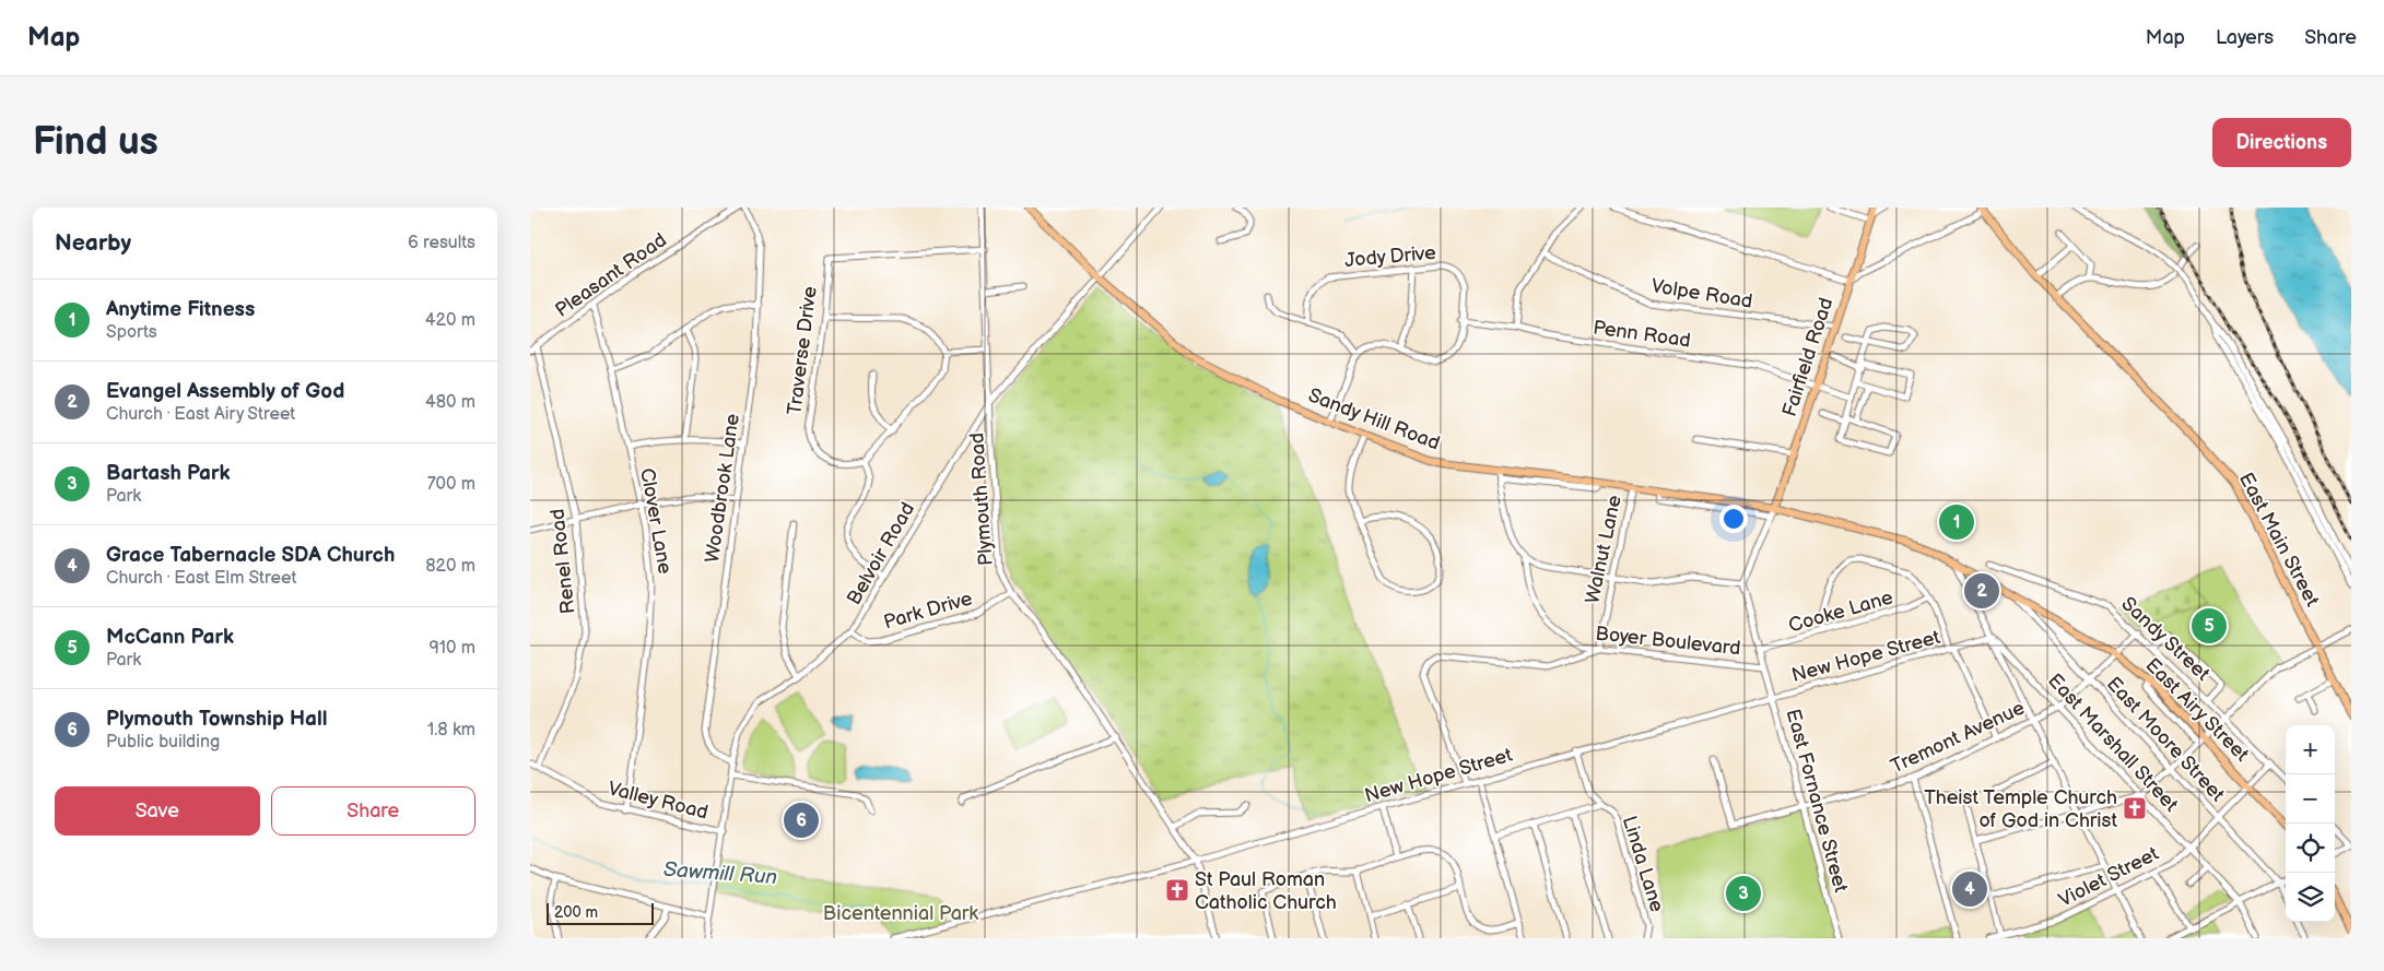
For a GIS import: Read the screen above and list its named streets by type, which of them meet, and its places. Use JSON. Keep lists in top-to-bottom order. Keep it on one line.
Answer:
{"streets":{"main road":["Fairfield Road","Sandy Hill Road","East Main Street","East Airy Street"],"street":["Jody Drive","Pleasant Road","Volpe Road","Penn Road","Traverse Drive","Woodbrook Lane","Plymouth Road","Clover Lane","Walnut Lane","Belvoir Road","Renel Road","Park Drive","Cooke Lane","Sandy Street","Boyer Boulevard","New Hope Street","Tremont Avenue","East Moore Street","East Marshall Street","Valley Road","East Fornance Street","Linda Lane","Violet Street"]},"crossings":[["Jody Drive","Penn Road"],["Pleasant Road","Clover Lane"],["Pleasant Road","Renel Road"],["Volpe Road","Fairfield Road"],["Penn Road","Fairfield Road"],["Traverse Drive","Plymouth Road"],["Fairfield Road","Sandy Hill Road"],["Sandy Hill Road","Walnut Lane"],["Sandy Hill Road","Belvoir Road"],["Woodbrook Lane","Belvoir Road"],["Plymouth Road","Belvoir Road"],["Plymouth Road","Park Drive"],["Plymouth Road","New Hope Street"],["Clover Lane","Valley Road"],["Walnut Lane","Boyer Boulevard"],["Belvoir Road","Park Drive"],["Belvoir Road","Valley Road"],["Renel Road","Valley Road"],["Cooke Lane","East Fornance Street"],["Sandy Street","Tremont Avenue"],["Sandy Street","Violet Street"],["Boyer Boulevard","East Fornance Street"],["New Hope Street","East Marshall Street"],["New Hope Street","East Fornance Street"],["New Hope Street","Linda Lane"],["East Airy Street","Tremont Avenue"],["East Airy Street","East Moore Street"],["East Airy Street","East Marshall Street"],["East Airy Street","Violet Street"],["Tremont Avenue","East Moore Street"],["Tremont Avenue","East Marshall Street"],["Tremont Avenue","East Fornance Street"],["East Moore Street","Violet Street"],["East Marshall Street","Violet Street"]],"water":["Sawmill Run"],"parks":["Bicentennial Park"],"places":{"church":["Theist Temple Church of God in Christ","St Paul Roman Catholic Church"]},"scale_bar":"200 m","page":{"header":"Map","nav":["Map","Layers","Share"],"buttons":["Directions",["Save","Share"]],"title":"Find us","heading":["Nearby","6 results"],"list":[{"mark":"1","name":"Anytime Fitness","note":"Sports","value":"420 m"},{"mark":"2","name":"Evangel Assembly of God","note":"Church · East Airy Street","value":"480 m"},{"mark":"3","name":"Bartash Park","note":"Park","value":"700 m"},{"mark":"4","name":"Grace Tabernacle SDA Church","note":"Church · East Elm Street","value":"820 m"},{"mark":"5","name":"McCann Park","note":"Park","value":"910 m"},{"mark":"6","name":"Plymouth Township Hall","note":"Public building","value":"1.8 km"}],"pins":["1","2","5","6","4","3"],"map_buttons":["+","−"],"scale":"200 m"}}
